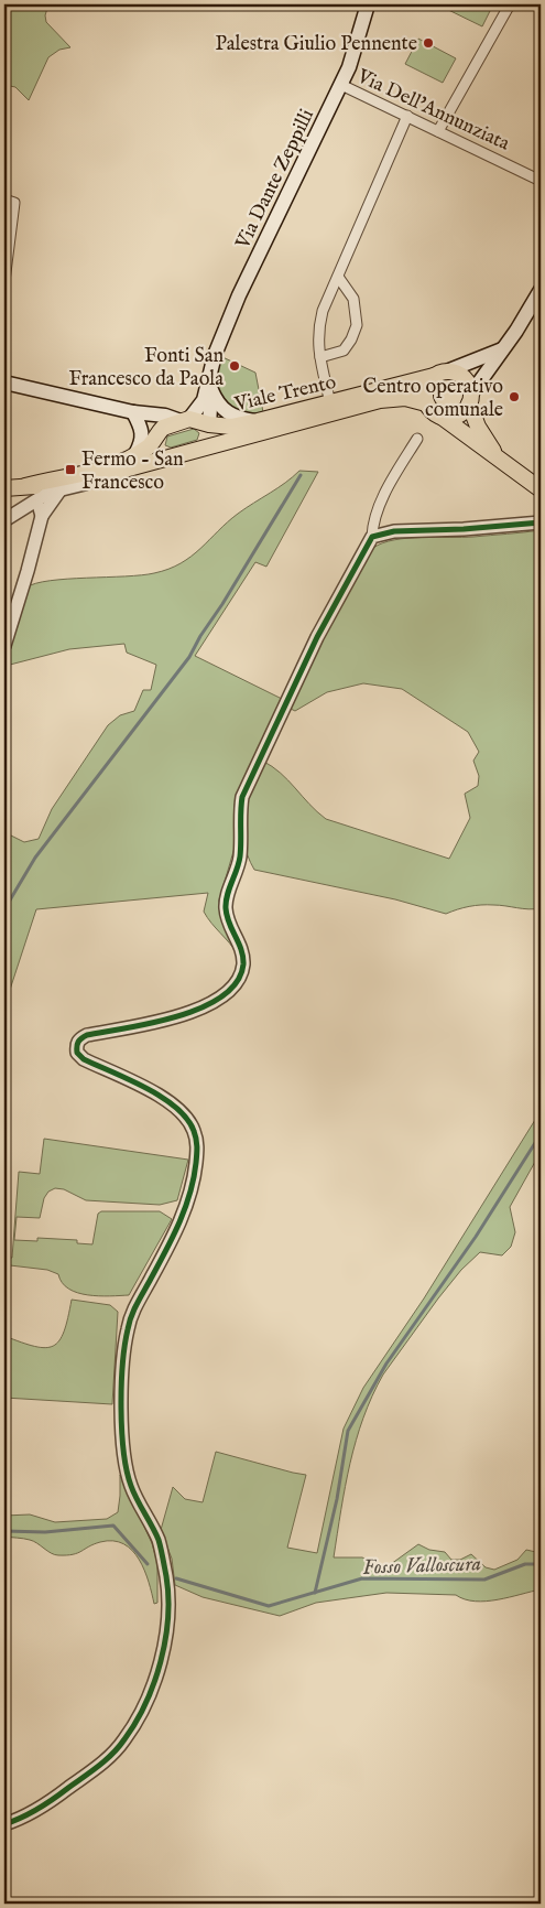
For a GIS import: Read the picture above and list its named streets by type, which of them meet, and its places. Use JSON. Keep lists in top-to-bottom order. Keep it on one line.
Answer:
{"streets":{"main road":["Via Dante Zeppilli","Viale Trento"],"street":["Via Dell'Annunziata"]},"crossings":[["Via Dell'Annunziata","Via Dante Zeppilli"],["Via Dante Zeppilli","Viale Trento"]],"water":["Fosso Valloscura"],"places":{"other":["Palestra Giulio Pennente","Fonti San Francesco da Paola","Centro operativo comunale"],"transit":["Fermo - San Francesco"]}}
